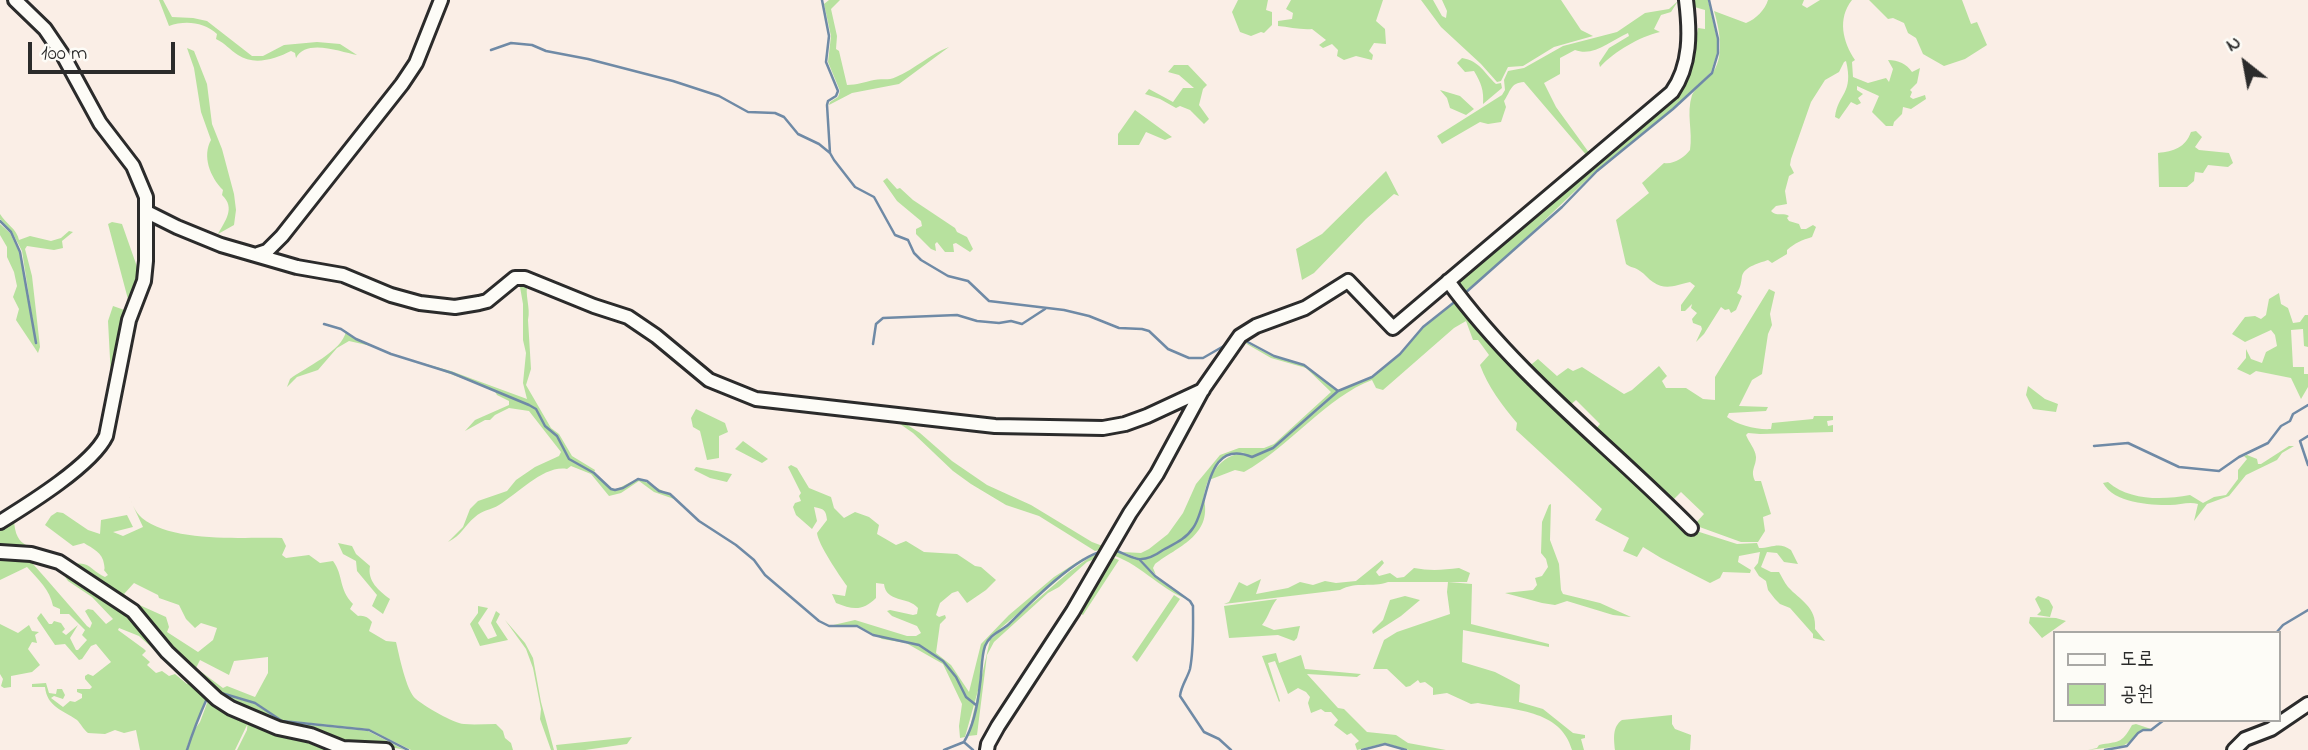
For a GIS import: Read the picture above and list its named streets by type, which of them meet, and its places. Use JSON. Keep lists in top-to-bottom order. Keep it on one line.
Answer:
{"legend":["도로","공원"],"scale_bar":"100 m","north":"top left"}
